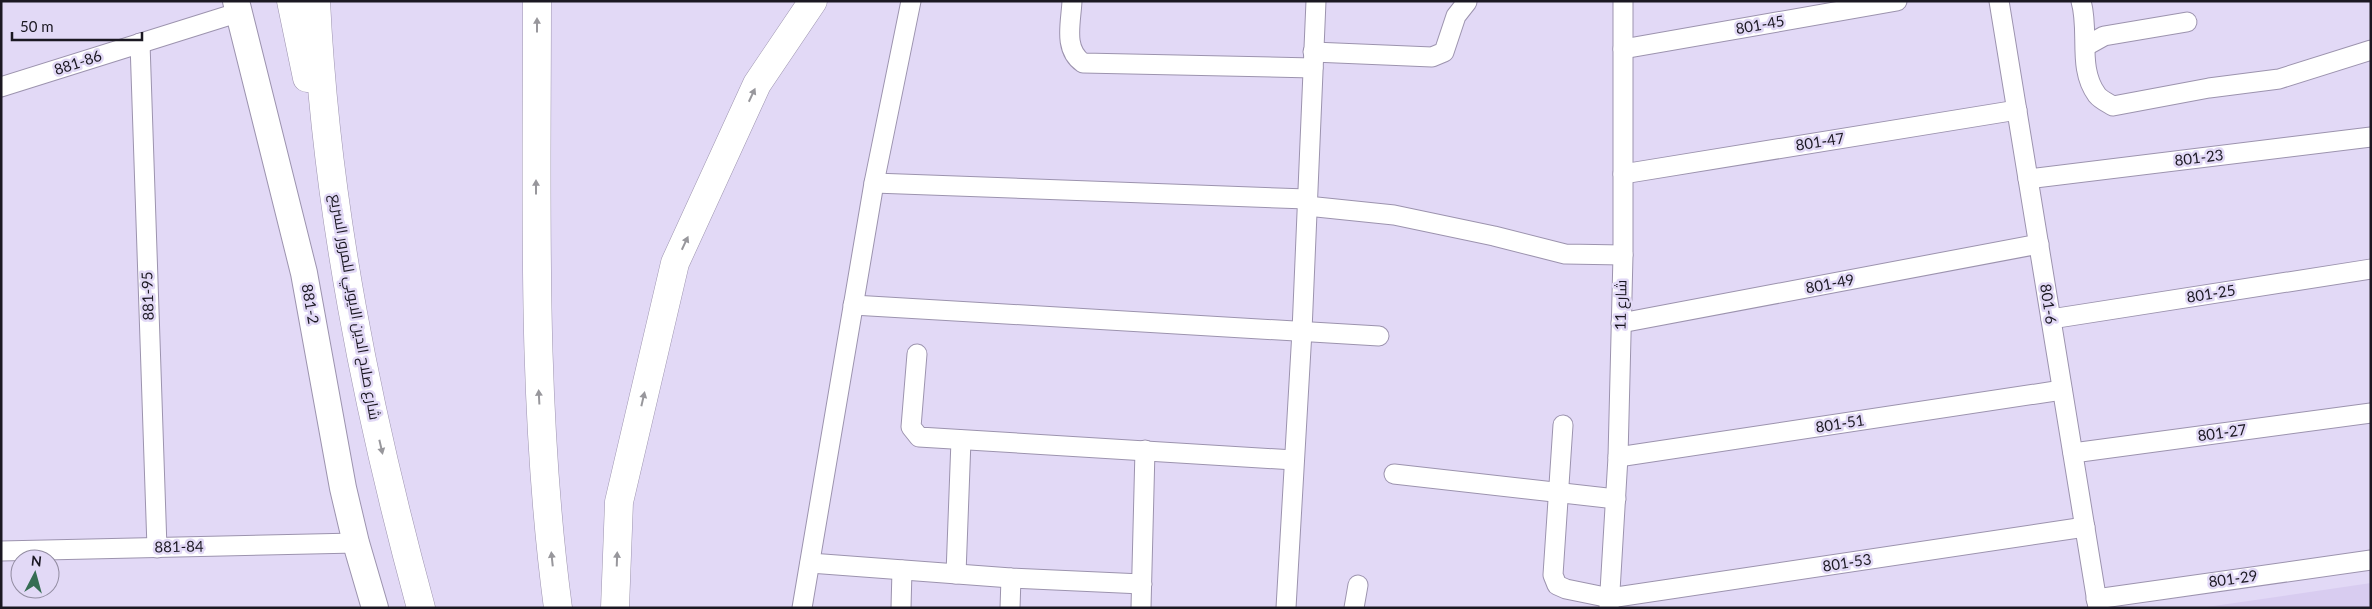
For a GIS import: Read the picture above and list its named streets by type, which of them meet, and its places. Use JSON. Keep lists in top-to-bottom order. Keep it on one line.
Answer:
{"streets":{"highway":["شارع صلاح الدين الايوبي للمرور السريع"],"street":["801-45","881-86","801-47","801-23","801-49","801-25","881-95","881-2","801-6","شارع 11","801-51","801-27","881-84","801-53","801-29"]},"crossings":[["801-45","شارع 11"],["881-86","881-95"],["881-86","881-2"],["801-47","801-6"],["801-47","شارع 11"],["801-23","801-6"],["801-49","801-6"],["801-49","شارع 11"],["801-25","801-6"],["881-95","881-84"],["881-2","881-84"],["801-6","801-51"],["801-6","801-27"],["801-6","801-53"],["801-6","801-29"],["شارع 11","801-51"],["شارع 11","801-53"]],"scale_bar":"50 m","north":"top"}
